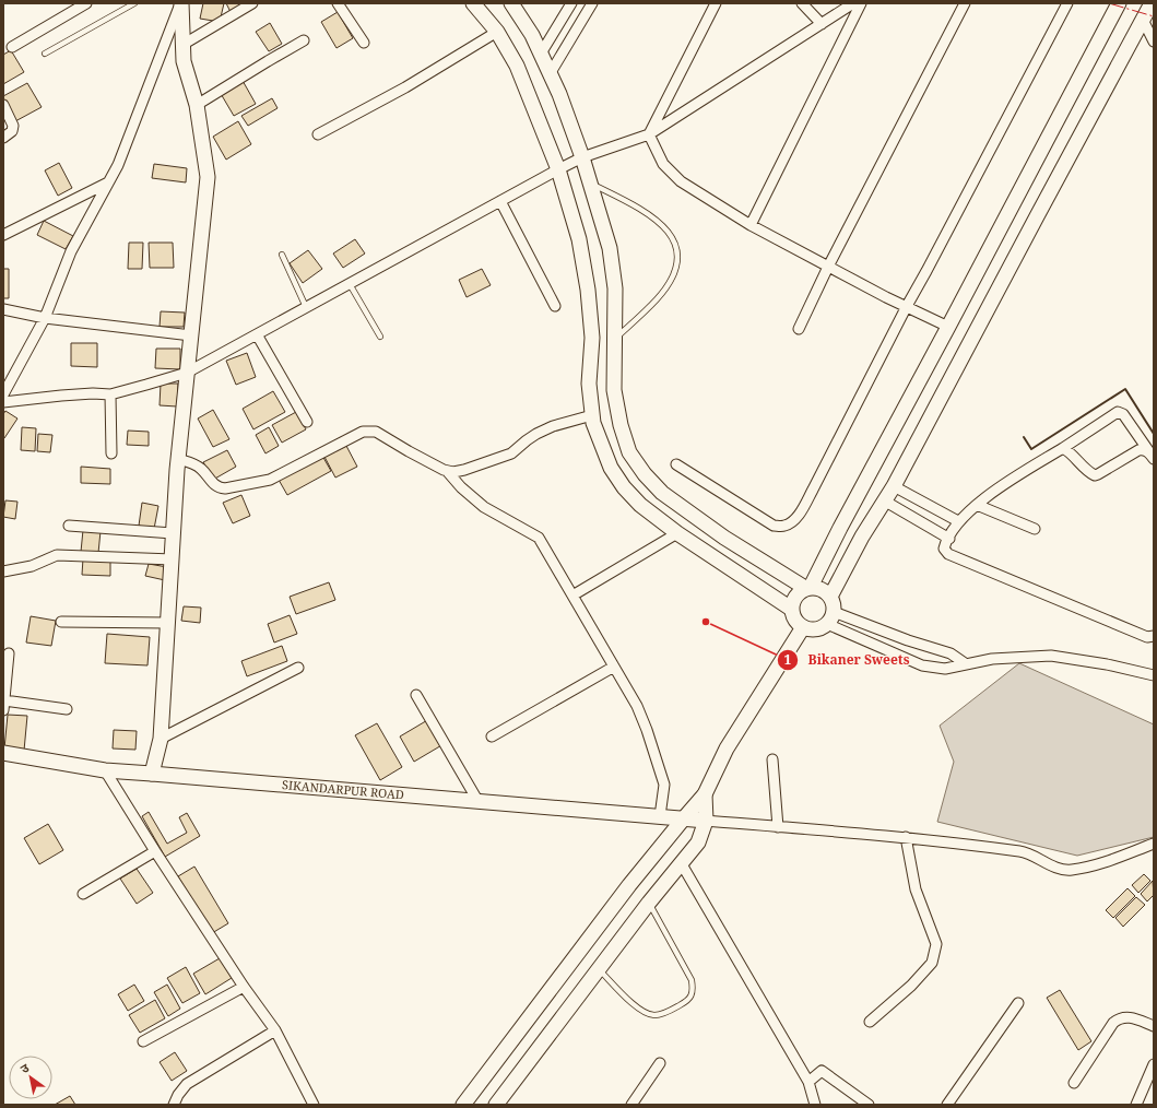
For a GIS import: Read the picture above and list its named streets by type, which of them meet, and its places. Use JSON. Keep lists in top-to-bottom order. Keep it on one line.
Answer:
{"streets":{"street":["SIKANDARPUR ROAD"]},"places":["Bikaner Sweets"],"north":"top left"}
